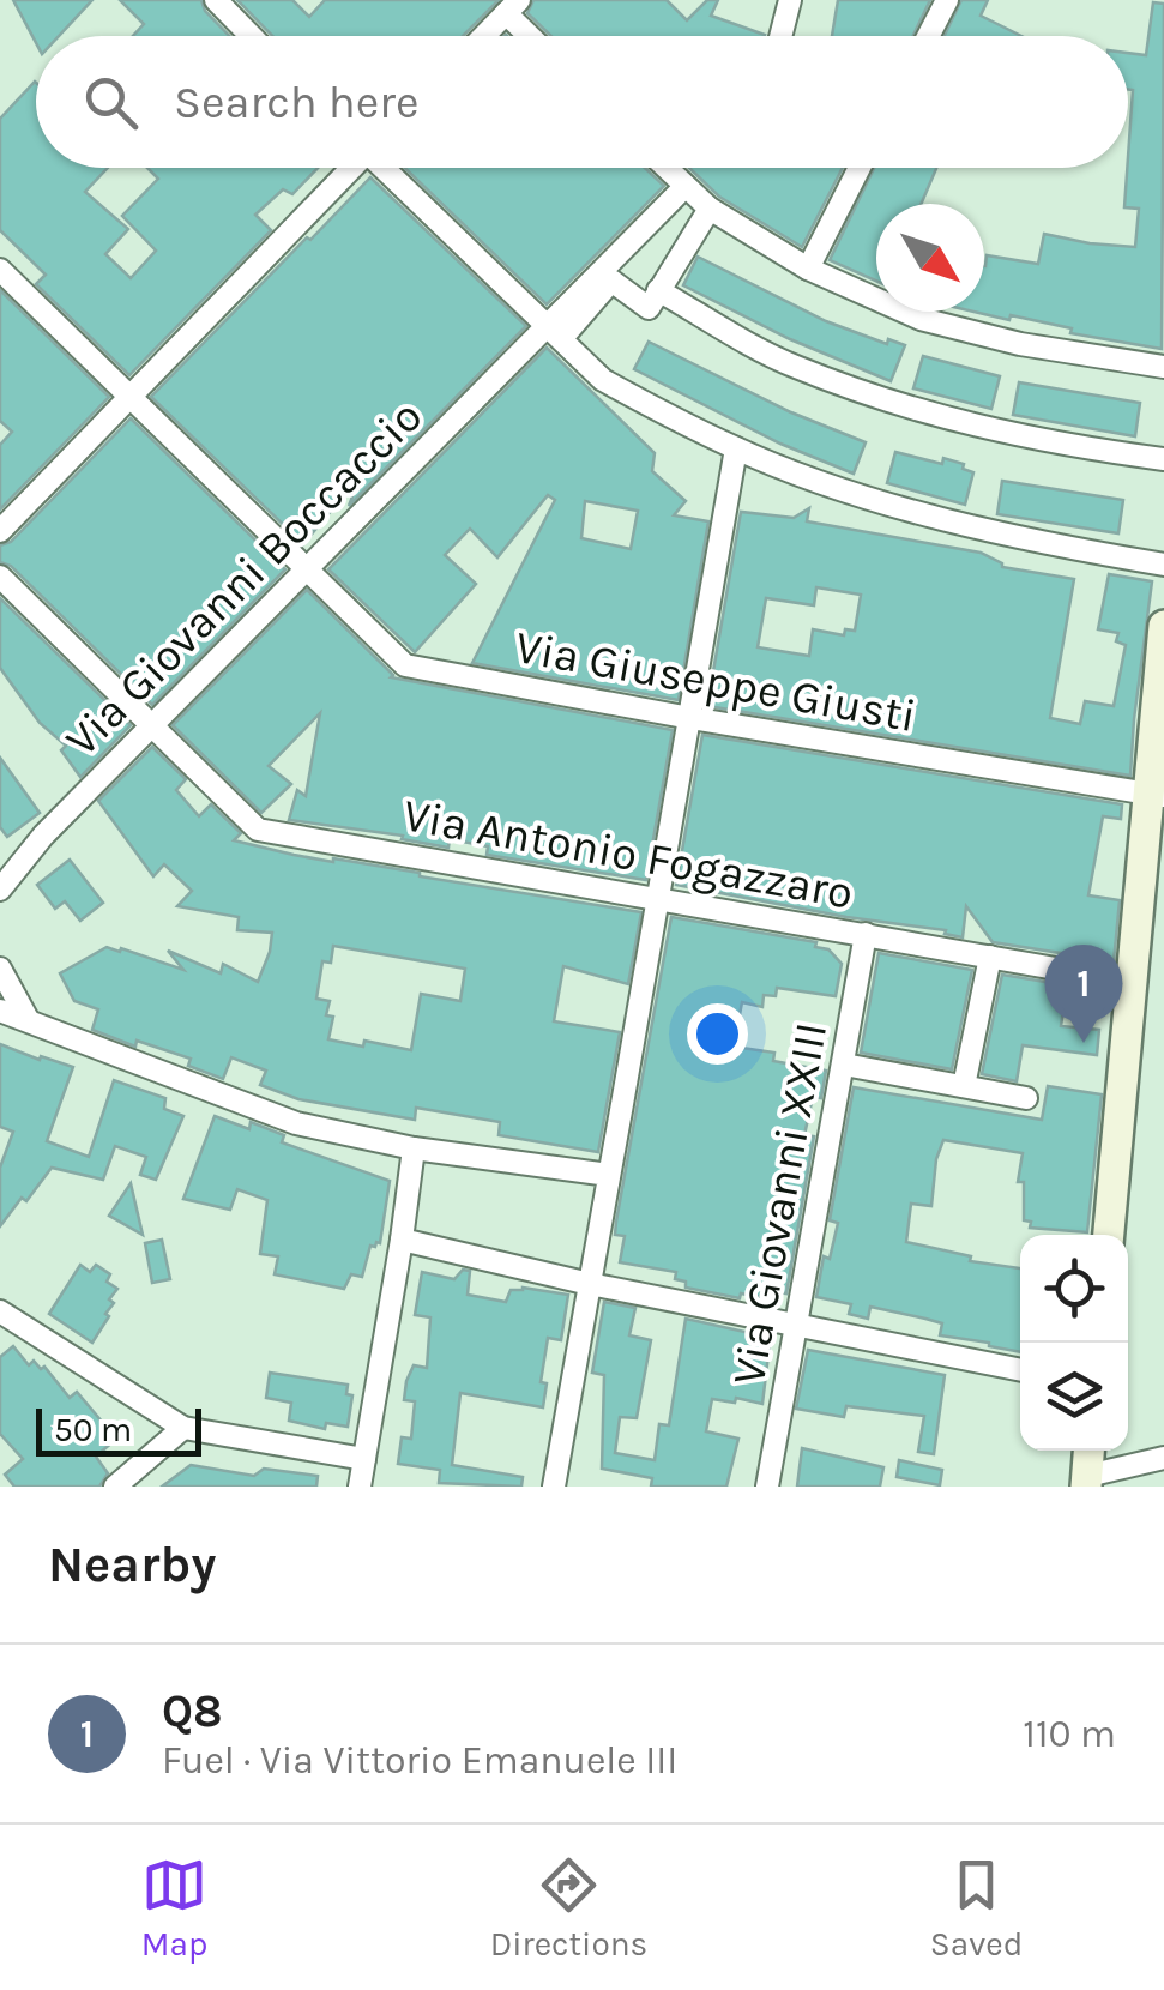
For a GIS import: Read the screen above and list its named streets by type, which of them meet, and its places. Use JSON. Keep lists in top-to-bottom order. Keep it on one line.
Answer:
{"streets":{"street":["Via Giovanni Boccaccio","Via Giuseppe Giusti","Via Antonio Fogazzaro","Via Giovanni XXIII"]},"crossings":[["Via Giovanni Boccaccio","Via Giuseppe Giusti"],["Via Giovanni Boccaccio","Via Antonio Fogazzaro"],["Via Antonio Fogazzaro","Via Giovanni XXIII"]],"scale_bar":"50 m","north":"bottom right","page":{"search":"Search here","pins":"1","scale":"50 m","heading":"Nearby","list":[{"mark":"1","name":"Q8","note":"Fuel · Via Vittorio Emanuele III","value":"110 m"}],"nav":["Map","Directions","Saved"]}}
